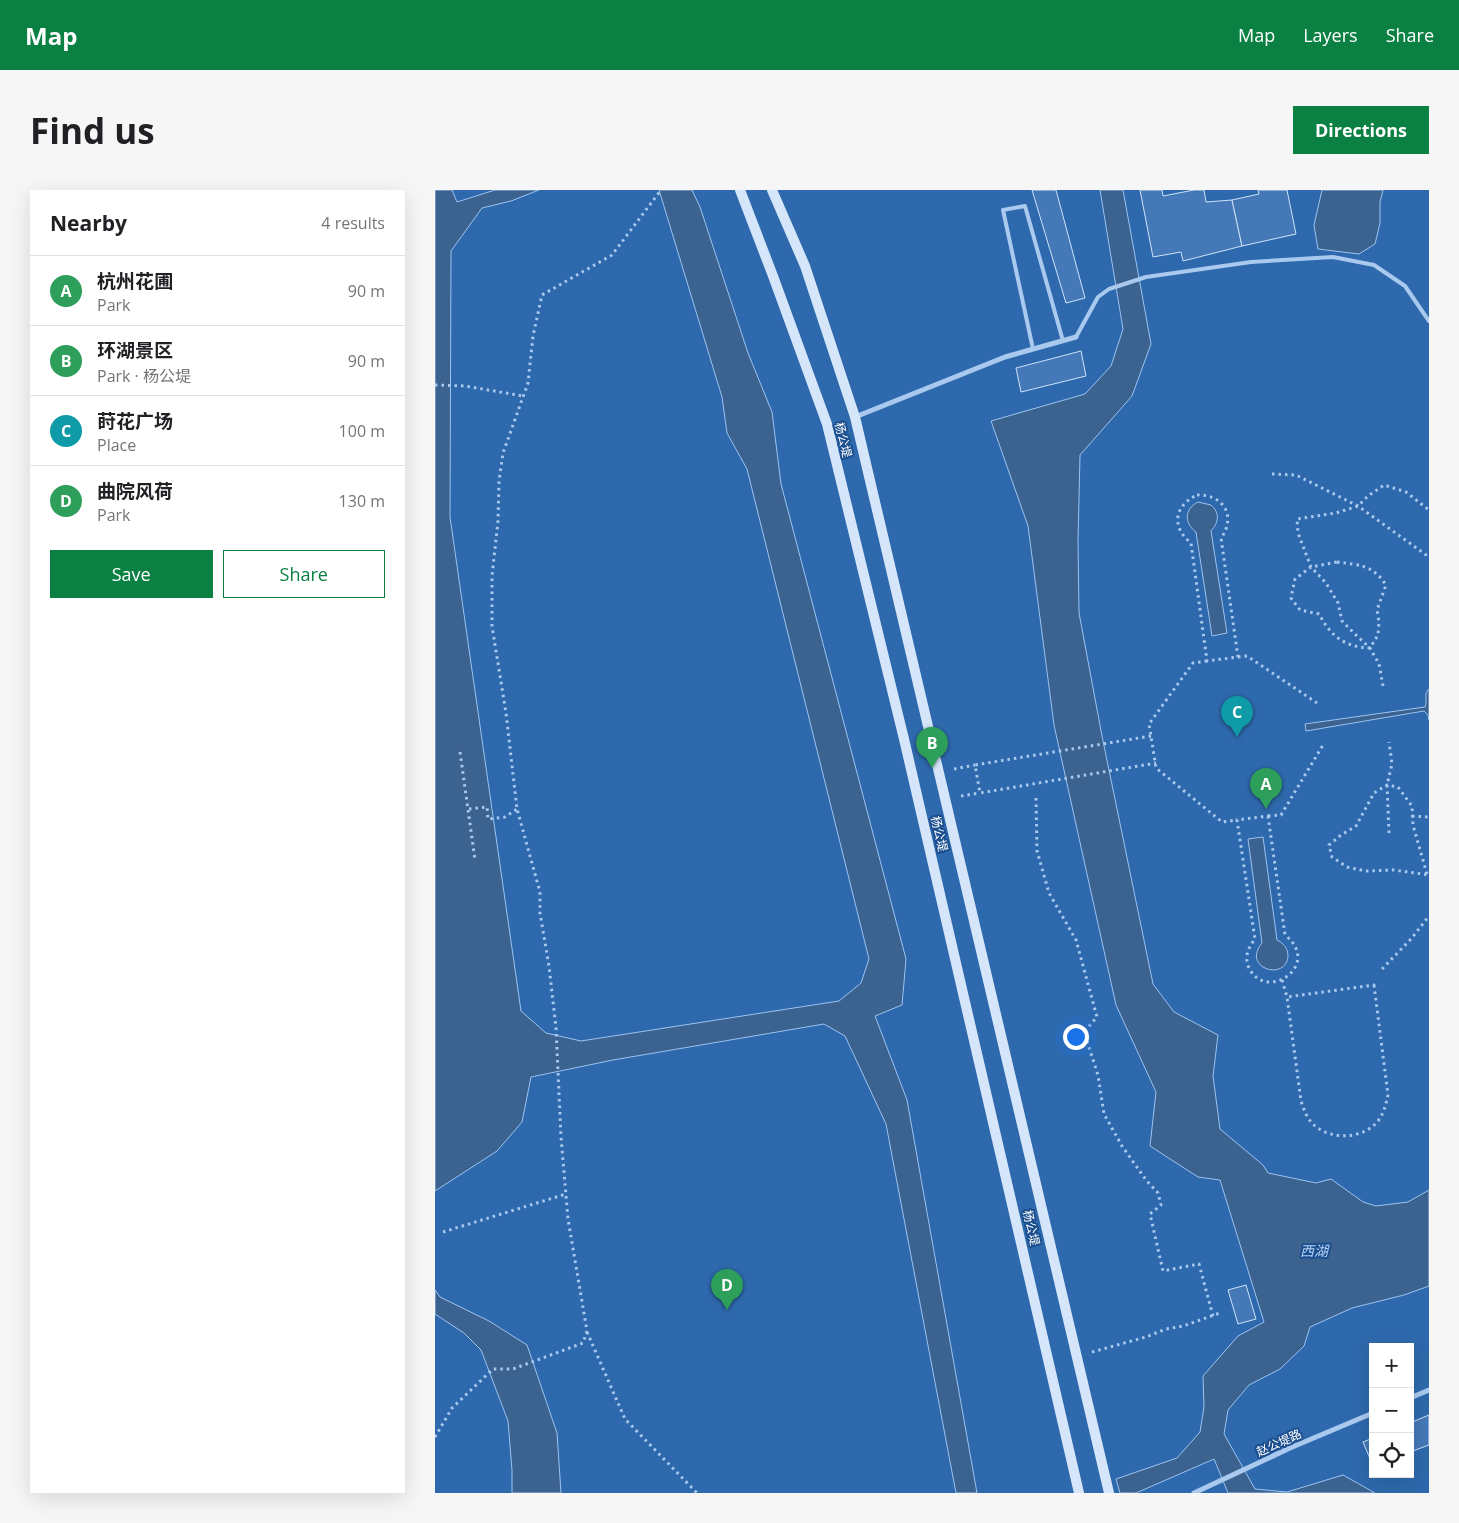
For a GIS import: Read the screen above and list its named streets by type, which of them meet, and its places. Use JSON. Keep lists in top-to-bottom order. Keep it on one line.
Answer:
{"streets":{"main road":["杨公堤"],"street":["赵公堤路"]},"water":["西湖"],"page":{"header":"Map","nav":["Map","Layers","Share"],"buttons":["Directions",["Save","Share"]],"title":"Find us","heading":["Nearby","4 results"],"list":[{"mark":"A","name":"杭州花圃","note":"Park","value":"90 m"},{"mark":"B","name":"环湖景区","note":"Park · 杨公堤","value":"90 m"},{"mark":"C","name":"莳花广场","note":"Place","value":"100 m"},{"mark":"D","name":"曲院风荷","note":"Park","value":"130 m"}],"pins":["C","B","A","D"],"map_buttons":["+","−"]}}
